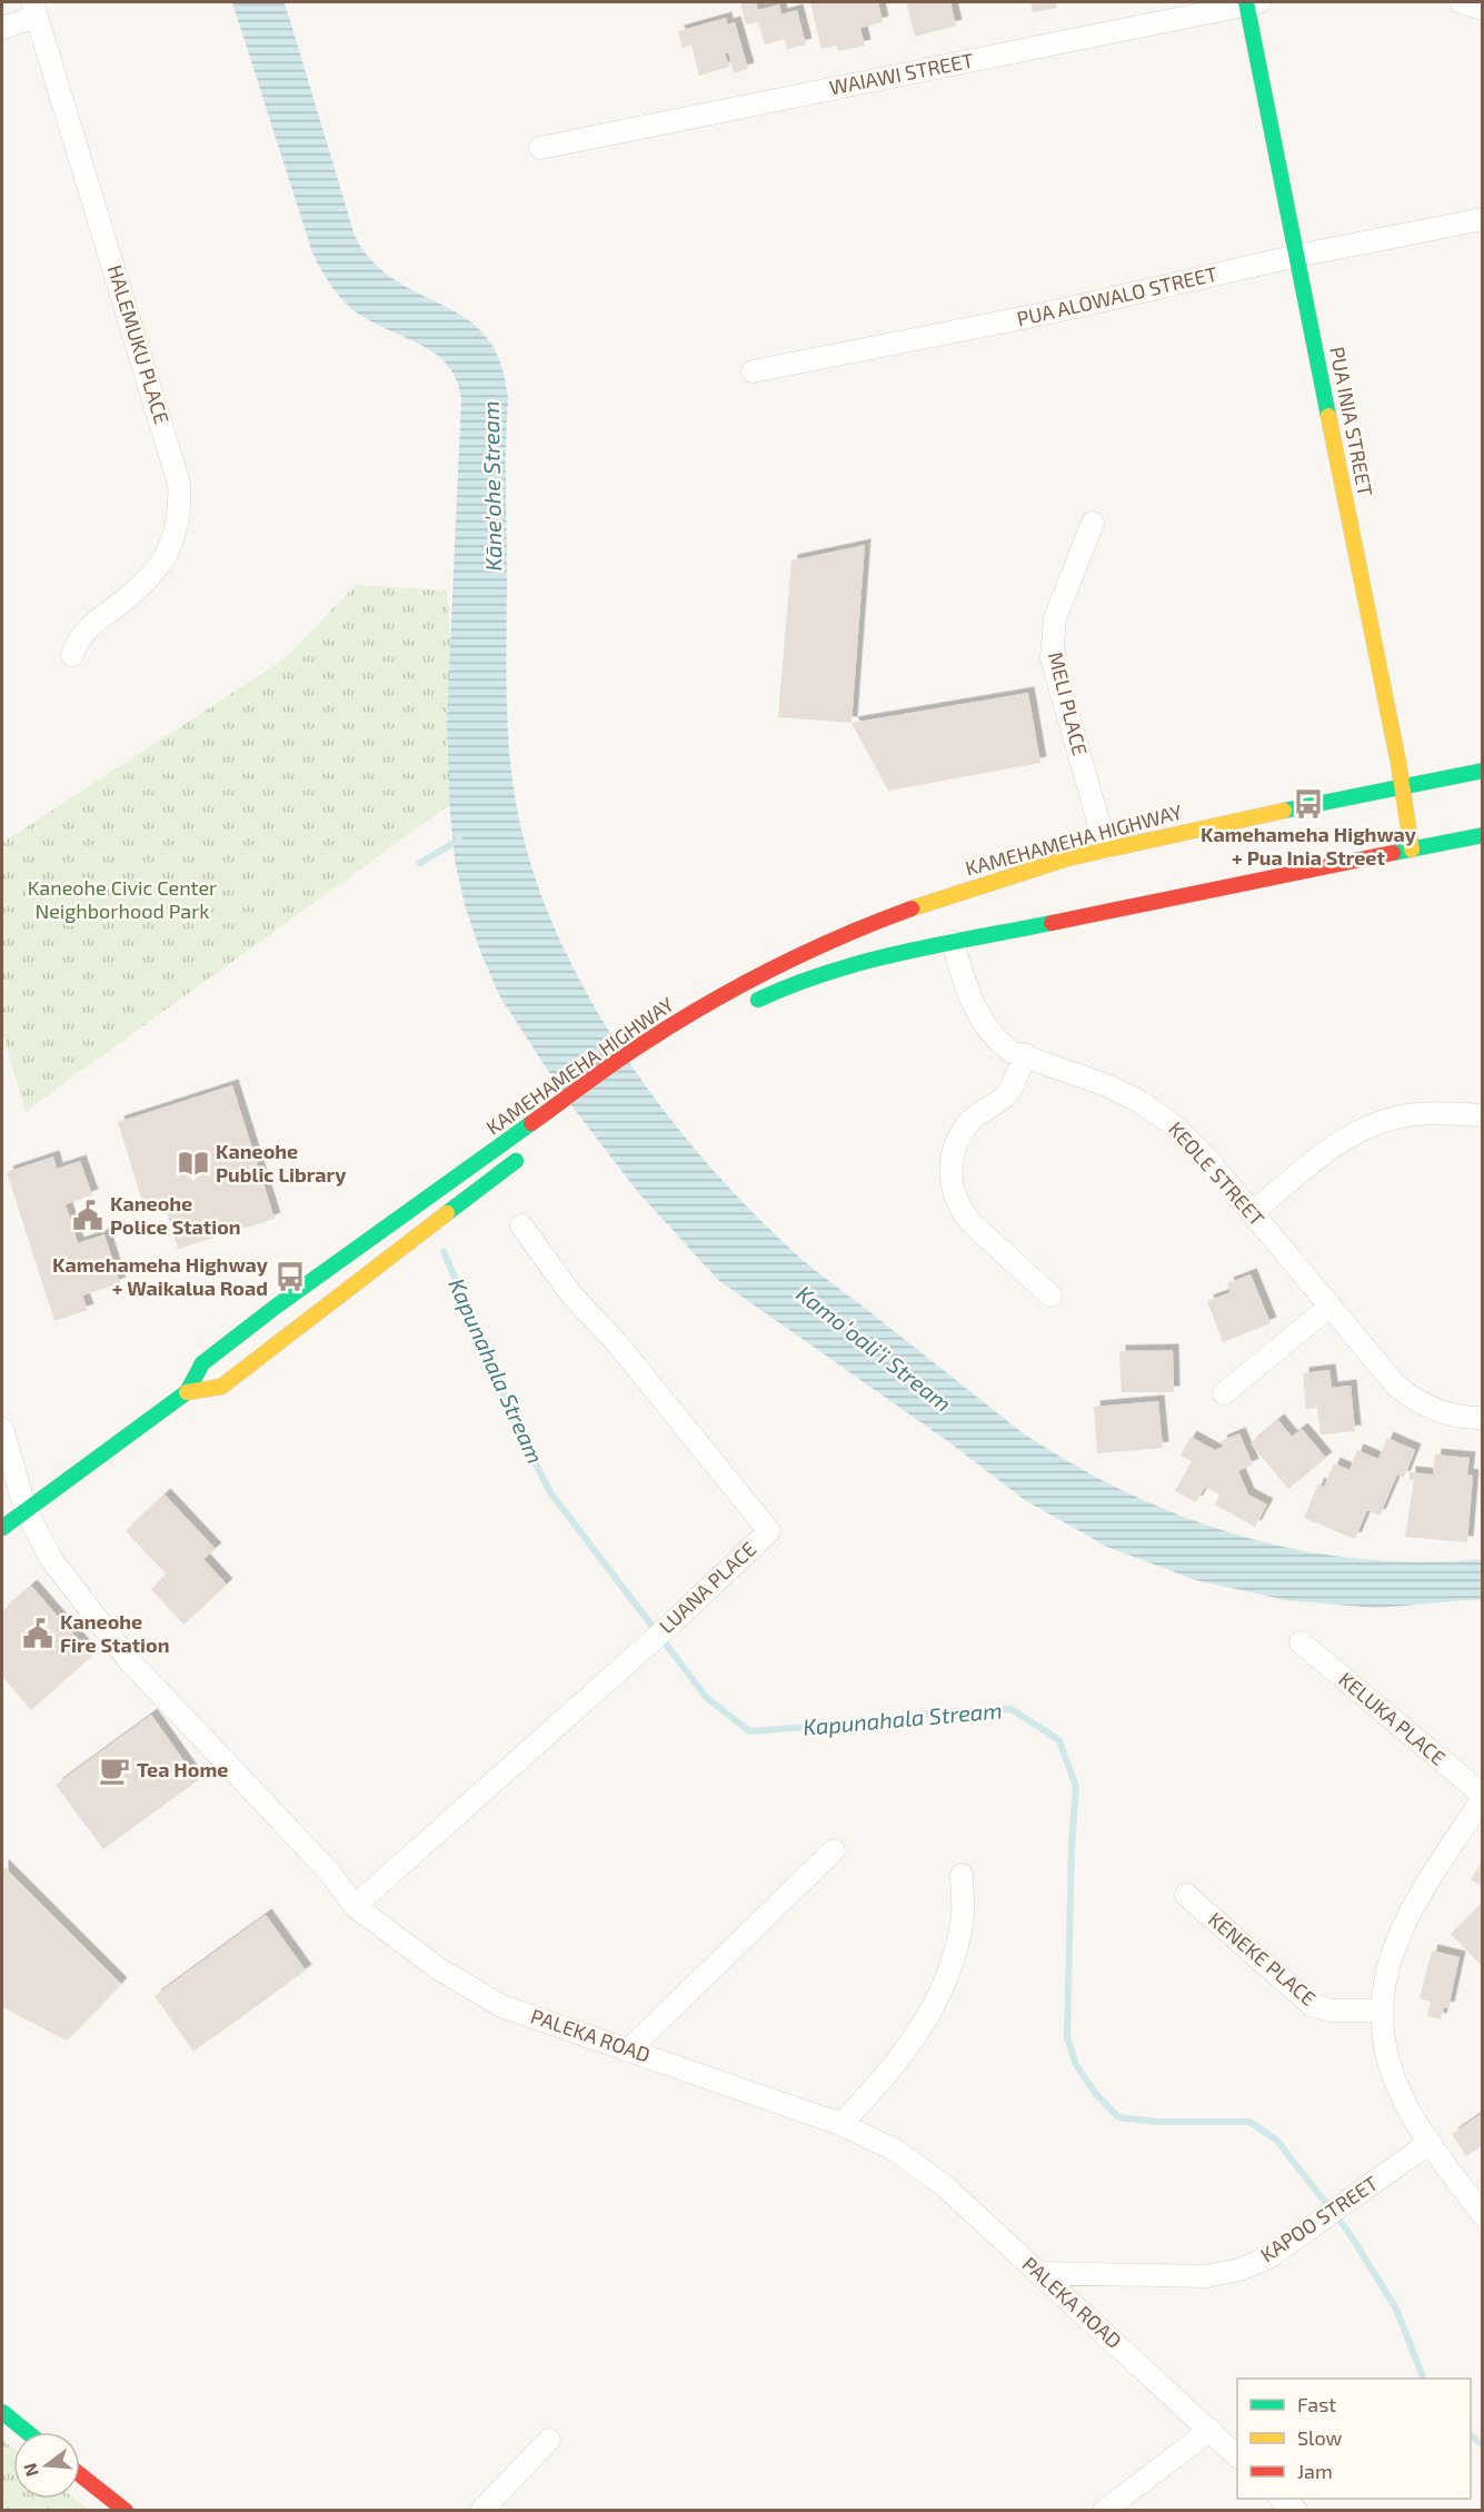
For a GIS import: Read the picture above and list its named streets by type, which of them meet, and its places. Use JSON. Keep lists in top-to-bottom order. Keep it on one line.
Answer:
{"streets":{"main road":["PUA INIA STREET","KAMEHAMEHA HIGHWAY"],"street":["WAIAWI STREET","PUA ALOWALO STREET","HALEMUKU PLACE","MELI PLACE","KEOLE STREET","LUANA PLACE","KELUKA PLACE","KENEKE PLACE","PALEKA ROAD","KAPOO STREET"]},"crossings":[["WAIAWI STREET","PUA INIA STREET"],["PUA ALOWALO STREET","PUA INIA STREET"],["PUA INIA STREET","KAMEHAMEHA HIGHWAY"],["MELI PLACE","KAMEHAMEHA HIGHWAY"],["KAMEHAMEHA HIGHWAY","PALEKA ROAD"],["LUANA PLACE","PALEKA ROAD"],["PALEKA ROAD","KAPOO STREET"]],"water":["Kāne'ohe Stream","Kamoʻoaliʻi Stream","Kapunahala Stream"],"parks":["Kaneohe Civic Center Neighborhood Park"],"places":{"bus stop":["Kamehameha Highway + Pua Inia Street","Kamehameha Highway + Waikalua Road"],"library":["Kaneohe Public Library"],"public building":["Kaneohe Police Station","Kaneohe Fire Station"],"cafe":["Tea Home"]},"legend":["Fast","Slow","Jam"],"north":"left"}
